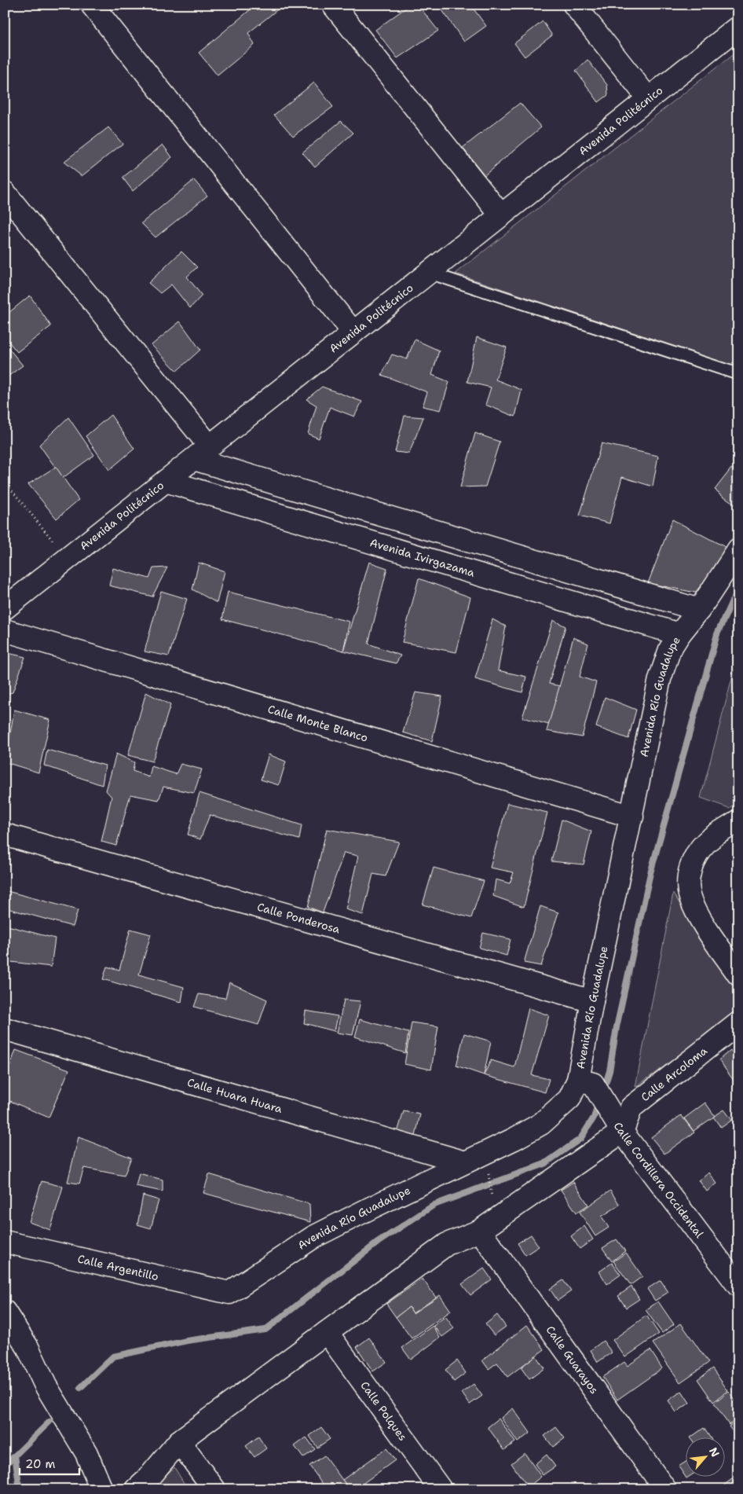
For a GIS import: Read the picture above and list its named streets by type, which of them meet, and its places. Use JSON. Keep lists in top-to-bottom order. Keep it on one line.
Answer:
{"streets":{"street":["Avenida Politécnico","Avenida Ivirgazama","Avenida Río Guadalupe","Calle Monte Blanco","Calle Ponderosa","Calle Arcoloma","Calle Huara Huara","Calle Cordillera Occidental","Calle Argentillo","Calle Guarayos","Calle Polques"]},"crossings":[["Avenida Politécnico","Avenida Ivirgazama"],["Avenida Ivirgazama","Avenida Río Guadalupe"],["Avenida Río Guadalupe","Calle Monte Blanco"],["Avenida Río Guadalupe","Calle Ponderosa"],["Avenida Río Guadalupe","Calle Huara Huara"],["Avenida Río Guadalupe","Calle Cordillera Occidental"],["Avenida Río Guadalupe","Calle Argentillo"],["Calle Arcoloma","Calle Cordillera Occidental"]],"scale_bar":"20 m","north":"top right"}
